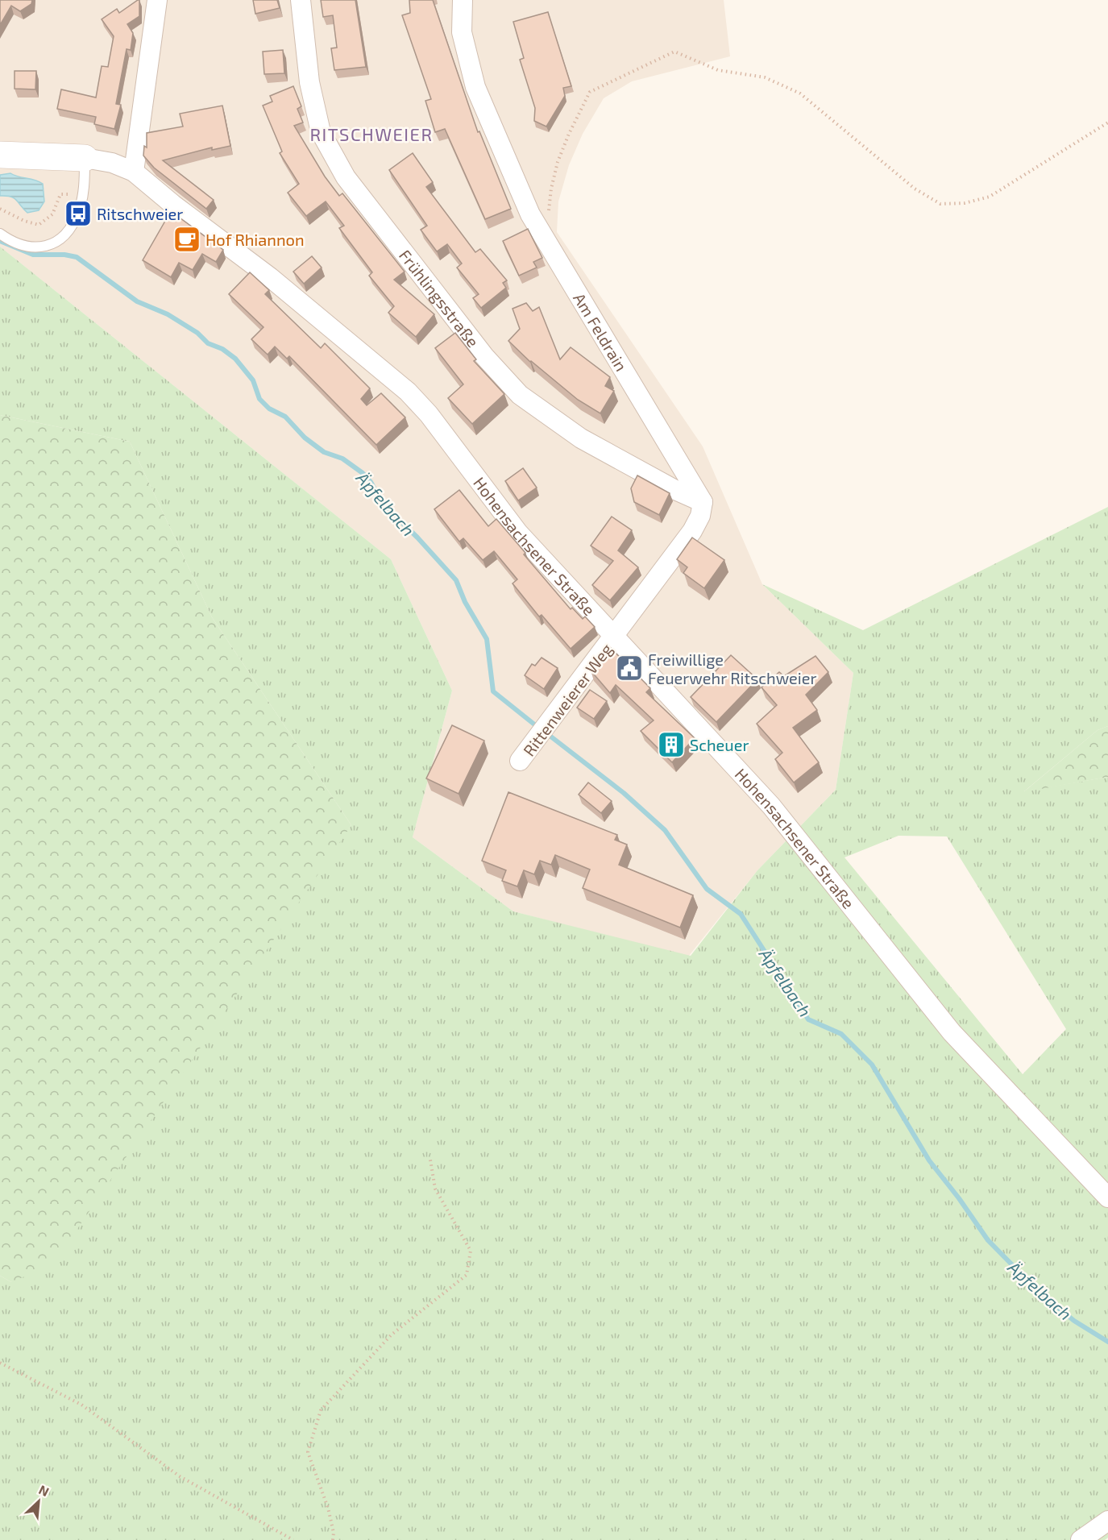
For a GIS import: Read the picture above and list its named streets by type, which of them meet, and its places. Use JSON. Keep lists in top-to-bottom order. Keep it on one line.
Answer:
{"streets":{"street":["Frühlingsstraße","Am Feldrain","Hohensachsener Straße","Rittenweierer Weg"]},"crossings":[["Frühlingsstraße","Am Feldrain"],["Hohensachsener Straße","Rittenweierer Weg"]],"districts":["RITSCHWEIER"],"water":["Äpfelbach"],"places":{"bus stop":["Ritschweier"],"cafe":["Hof Rhiannon"],"public building":["Freiwillige Feuerwehr Ritschweier"],"building":["Scheuer"]},"north":"top right"}
